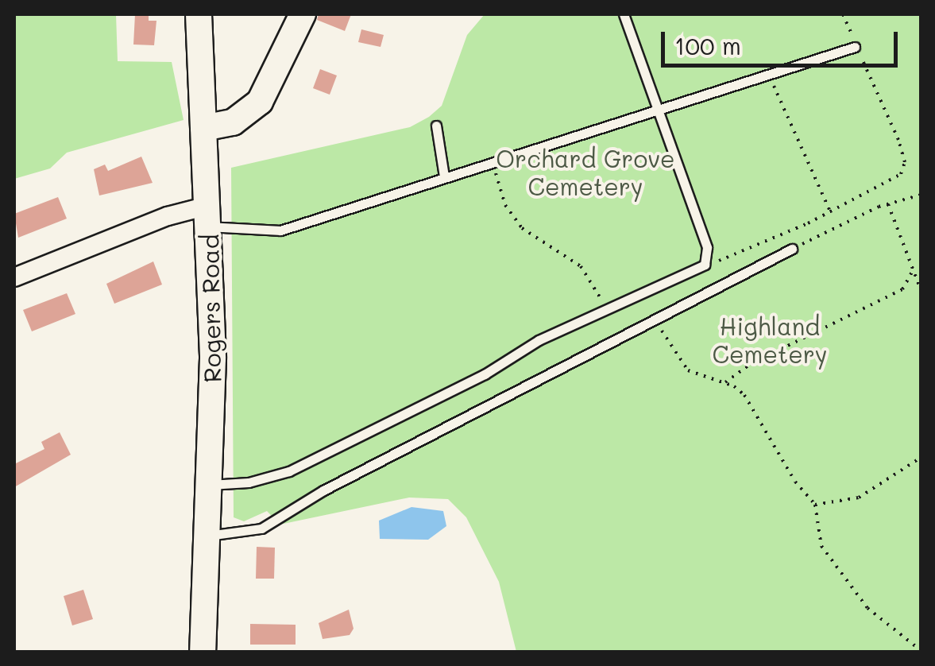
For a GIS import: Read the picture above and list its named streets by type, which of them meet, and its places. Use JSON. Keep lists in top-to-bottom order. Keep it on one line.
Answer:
{"streets":{"main road":["Rogers Road"]},"parks":["Orchard Grove Cemetery","Highland Cemetery"],"scale_bar":"100 m"}
